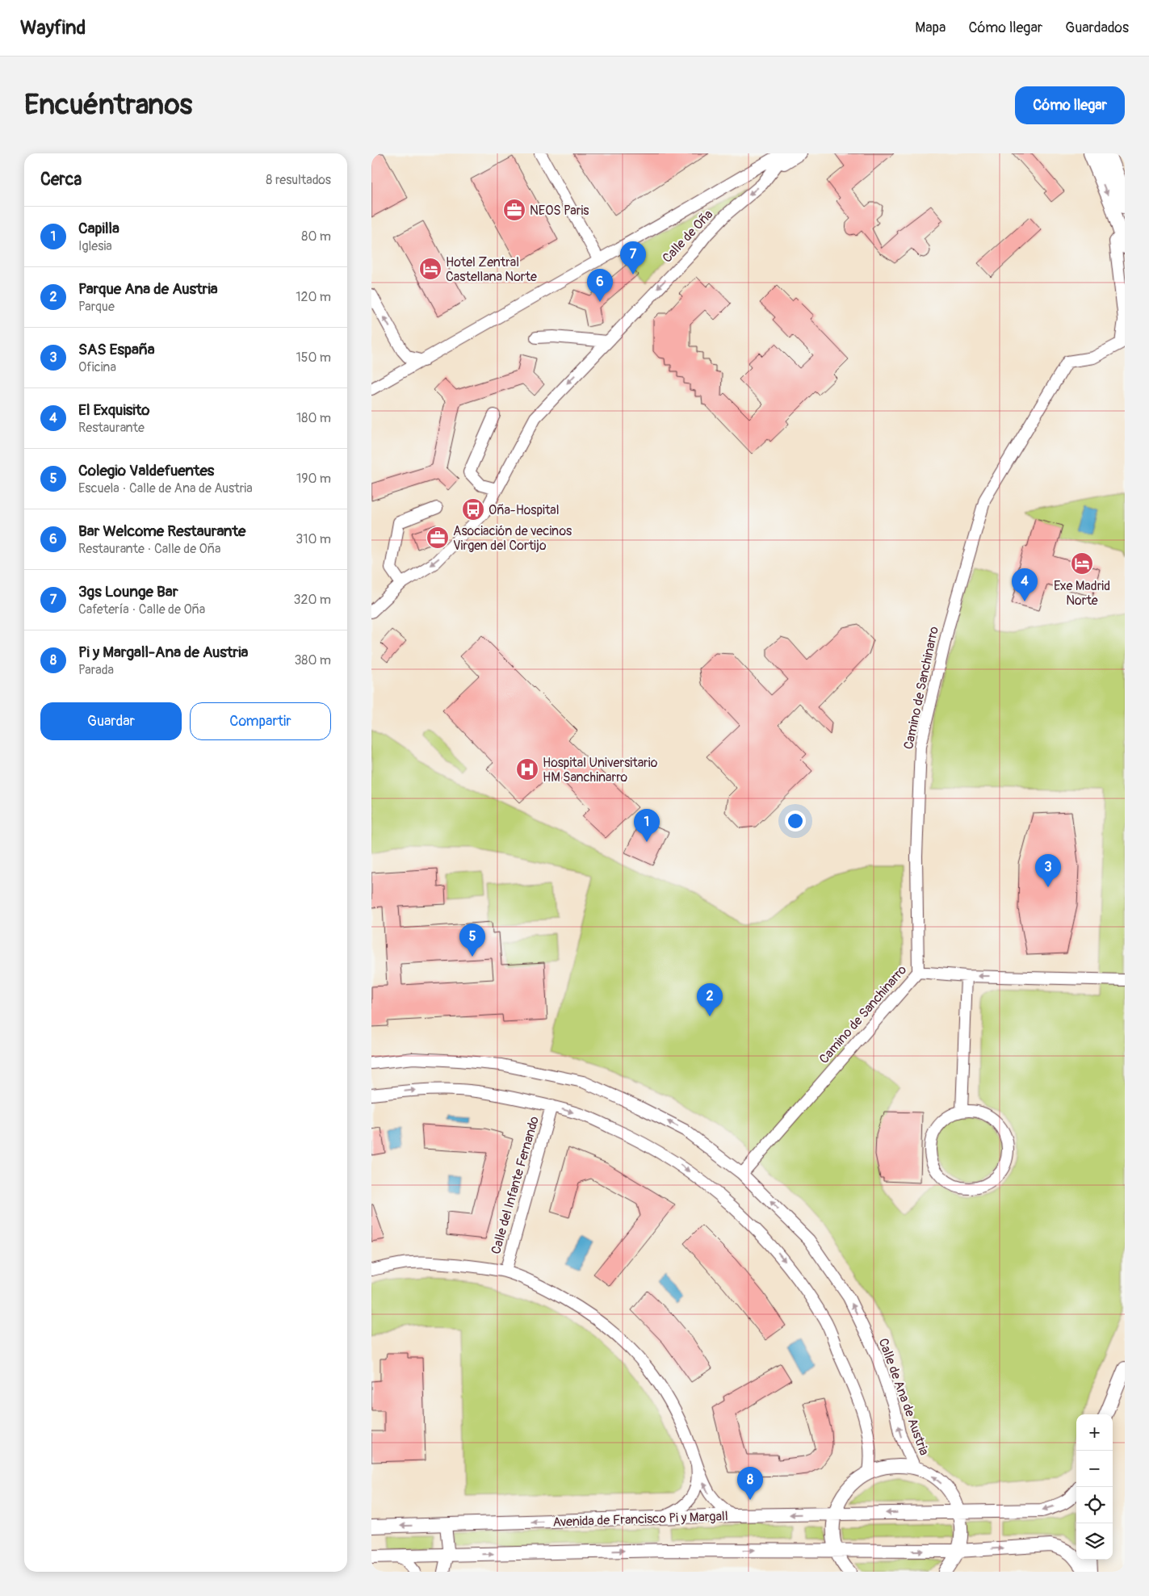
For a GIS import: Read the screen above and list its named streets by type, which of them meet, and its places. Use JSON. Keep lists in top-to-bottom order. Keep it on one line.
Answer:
{"streets":{"street":["Calle de Oña","Camino de Sanchinarro","Calle del Infante Fernando","Calle de Ana de Austria","Avenida de Francisco Pi y Margall"]},"crossings":[["Camino de Sanchinarro","Calle de Ana de Austria"]],"places":{"office":["NEOS Paris","Asociación de vecinos Virgen del Cortijo"],"hotel":["Hotel Zentral Castellana Norte","Exe Madrid Norte"],"bus stop":["Oña-Hospital"],"hospital":["Hospital Universitario HM Sanchinarro"]},"page":{"header":"Wayfind","nav":["Mapa","Cómo llegar","Guardados"],"buttons":["Cómo llegar",["Guardar","Compartir"]],"title":"Encuéntranos","heading":["Cerca","8 resultados"],"list":[{"mark":"1","name":"Capilla","note":"Iglesia","value":"80 m"},{"mark":"2","name":"Parque Ana de Austria","note":"Parque","value":"120 m"},{"mark":"3","name":"SAS España","note":"Oficina","value":"150 m"},{"mark":"4","name":"El Exquisito","note":"Restaurante","value":"180 m"},{"mark":"5","name":"Colegio Valdefuentes","note":"Escuela · Calle de Ana de Austria","value":"190 m"},{"mark":"6","name":"Bar Welcome Restaurante","note":"Restaurante · Calle de Oña","value":"310 m"},{"mark":"7","name":"3gs Lounge Bar","note":"Cafetería · Calle de Oña","value":"320 m"},{"mark":"8","name":"Pi y Margall-Ana de Austria","note":"Parada","value":"380 m"}],"pins":["7","6","4","1","3","5","2","8"],"map_buttons":["+","−"]}}
